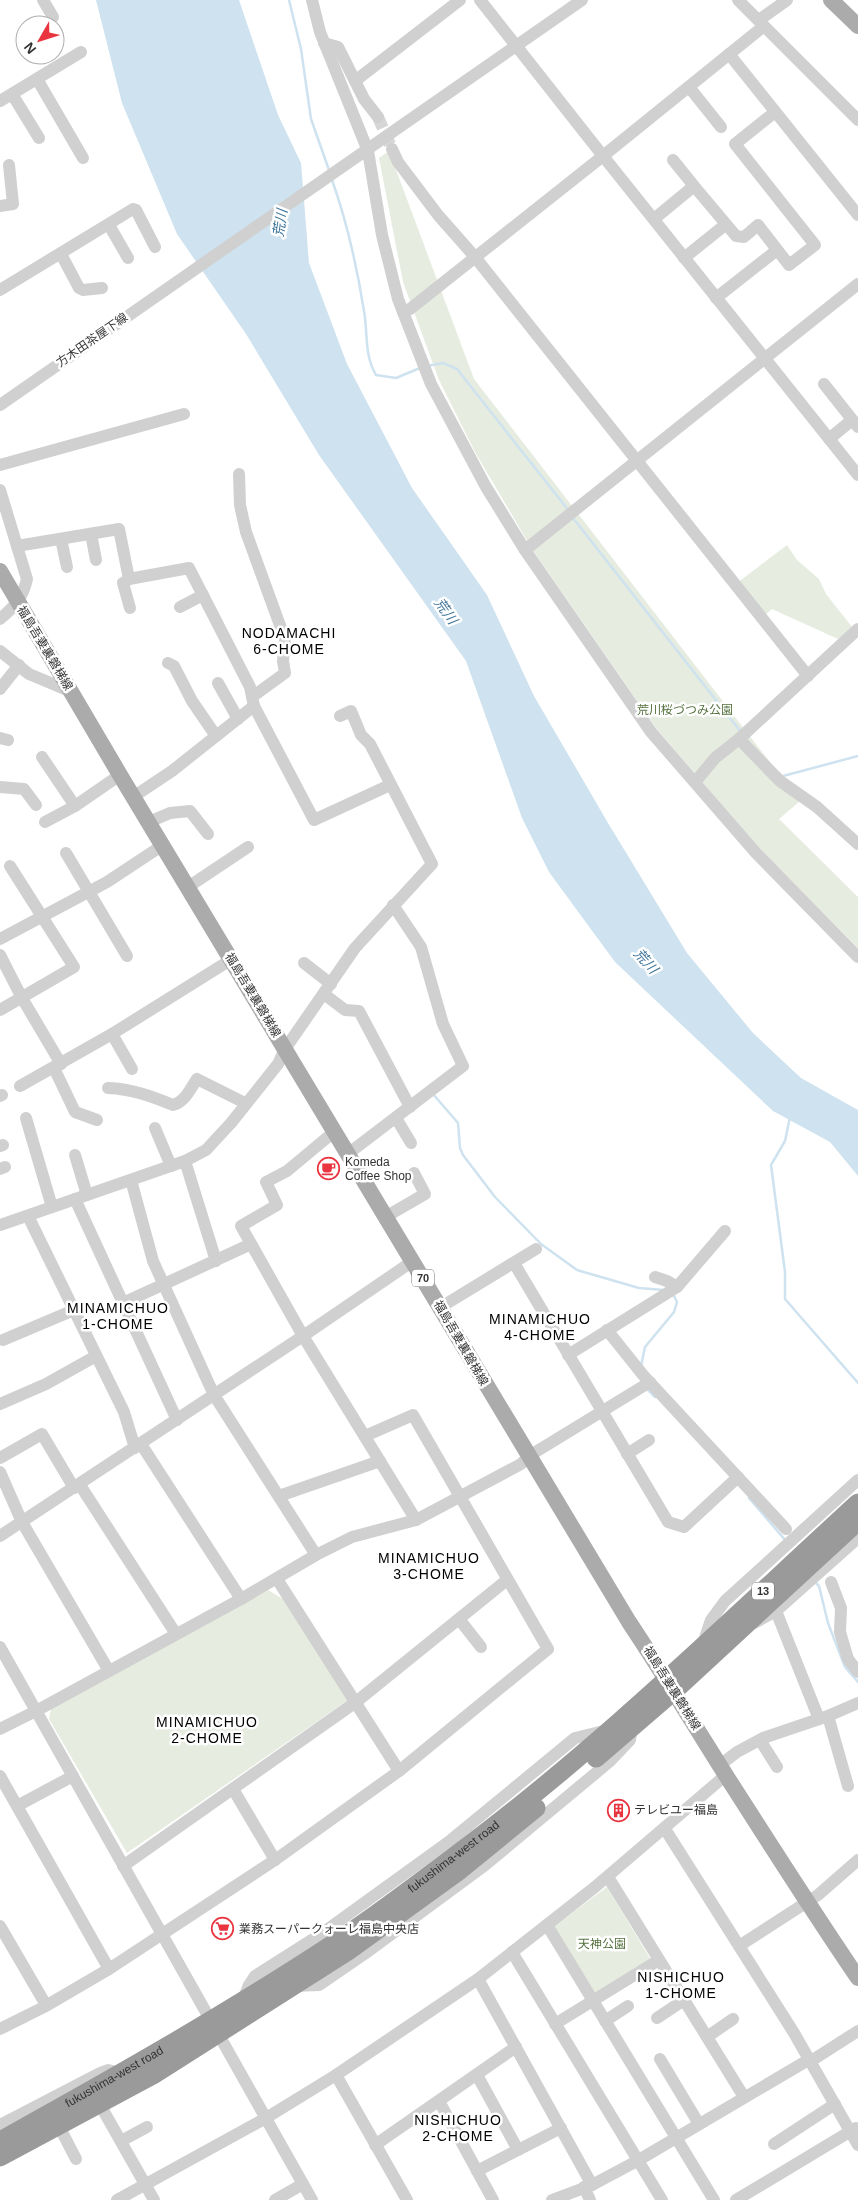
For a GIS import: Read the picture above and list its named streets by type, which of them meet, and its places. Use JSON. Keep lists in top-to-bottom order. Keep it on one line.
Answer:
{"streets":{"highway":["13","fukushima-west road"],"main road":["福島吾妻裏磐梯線","70"],"street":["方木田茶屋下線"]},"crossings":[["福島吾妻裏磐梯線","fukushima-west road"]],"districts":["NODAMACHI 6-CHOME","MINAMICHUO 1-CHOME","MINAMICHUO 4-CHOME","MINAMICHUO 3-CHOME","MINAMICHUO 2-CHOME","NISHICHUO 1-CHOME","NISHICHUO 2-CHOME"],"water":["荒川"],"parks":["荒川桜づつみ公園","天神公園"],"places":{"cafe":["Komeda Coffee Shop"],"building":["テレビユー福島"],"supermarket":["業務スーパークォーレ福島中央店"]},"north":"bottom left"}
